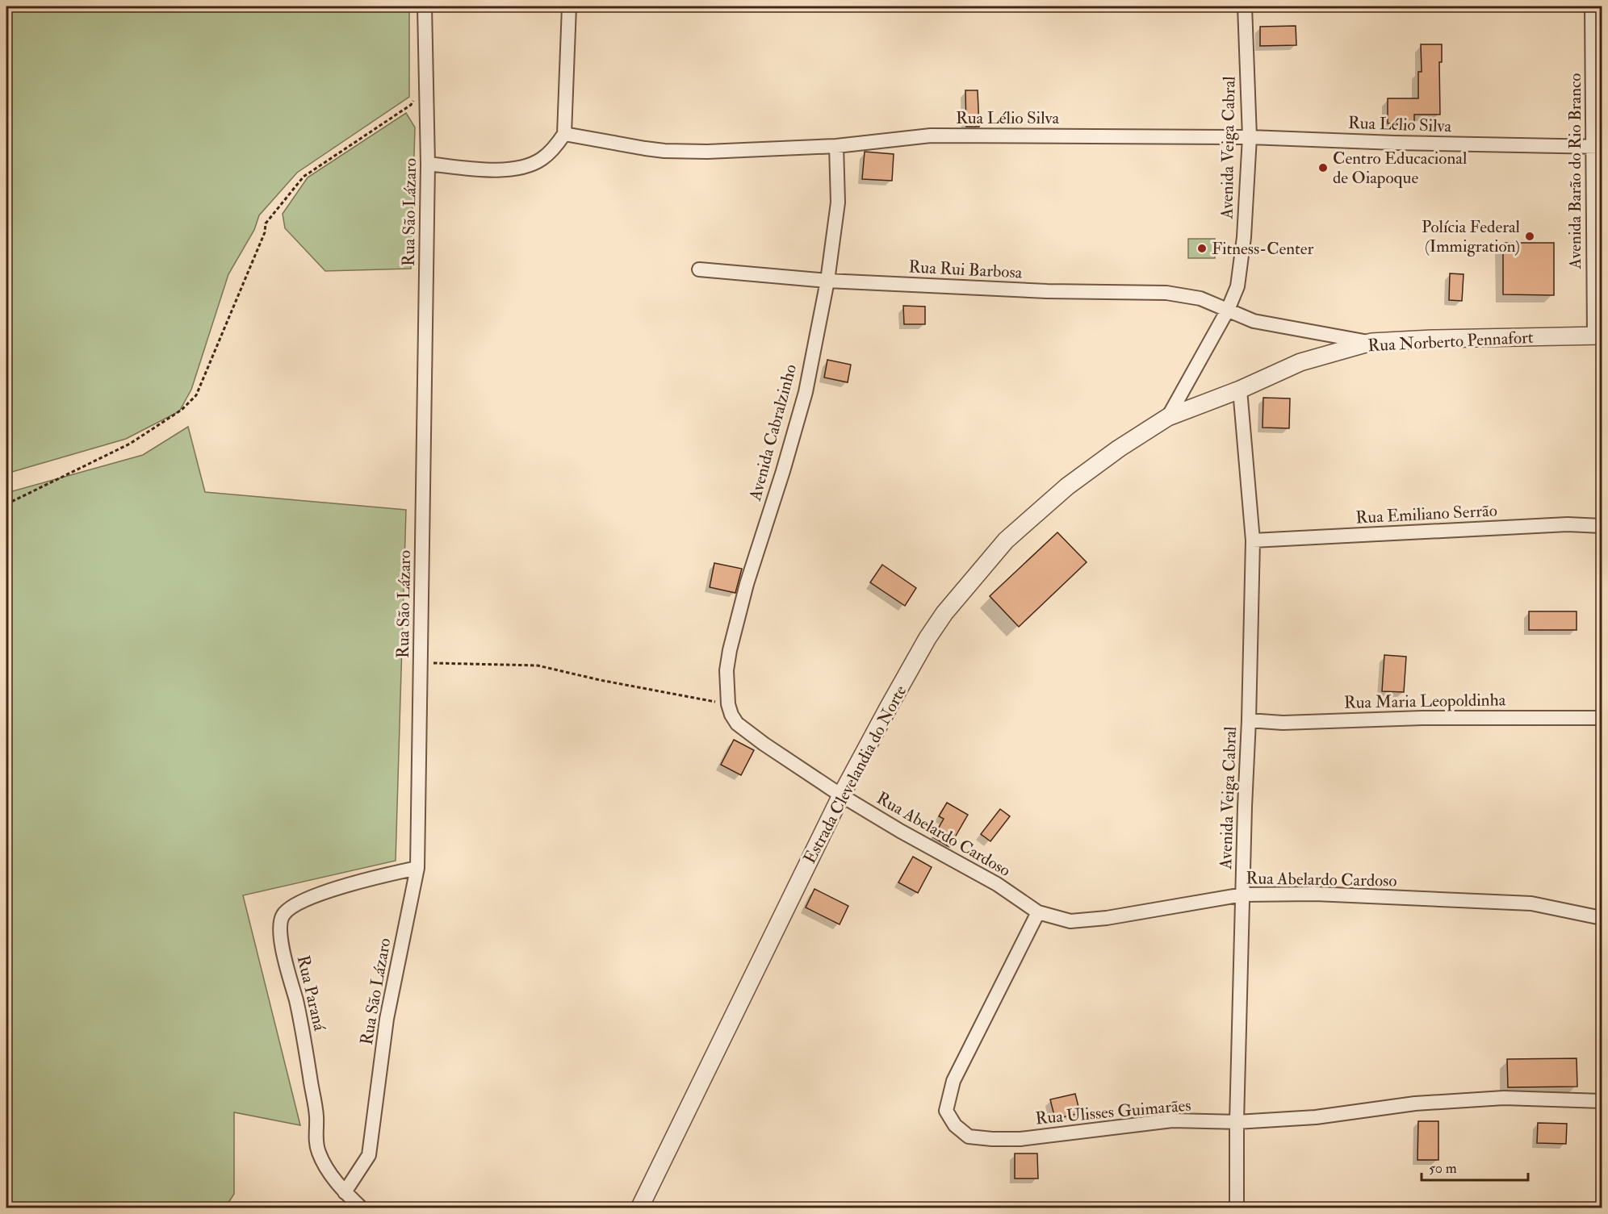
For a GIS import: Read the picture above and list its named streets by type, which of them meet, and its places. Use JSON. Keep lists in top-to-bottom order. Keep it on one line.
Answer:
{"streets":{"street":["Rua Lélio Silva","Avenida Veiga Cabral","Avenida Barão do Rio Branco","Rua São Lázaro","Rua Rui Barbosa","Rua Norberto Pennafort","Avenida Cabralzinho","Rua Emiliano Serrão","Rua Maria Leopoldinha","Estrada Clevelandia do Norte","Rua Abelardo Cardoso","Rua Paraná","Rua Ulisses Guimarães"]},"crossings":[["Rua Lélio Silva","Avenida Veiga Cabral"],["Rua Lélio Silva","Avenida Barão do Rio Branco"],["Rua Lélio Silva","Avenida Cabralzinho"],["Avenida Veiga Cabral","Rua Rui Barbosa"],["Avenida Veiga Cabral","Rua Norberto Pennafort"],["Avenida Veiga Cabral","Rua Emiliano Serrão"],["Avenida Veiga Cabral","Rua Maria Leopoldinha"],["Avenida Veiga Cabral","Estrada Clevelandia do Norte"],["Avenida Veiga Cabral","Rua Abelardo Cardoso"],["Avenida Veiga Cabral","Rua Ulisses Guimarães"],["Avenida Barão do Rio Branco","Rua Norberto Pennafort"],["Rua São Lázaro","Rua Paraná"],["Rua Rui Barbosa","Rua Norberto Pennafort"],["Rua Rui Barbosa","Avenida Cabralzinho"],["Rua Norberto Pennafort","Estrada Clevelandia do Norte"],["Avenida Cabralzinho","Rua Abelardo Cardoso"],["Estrada Clevelandia do Norte","Rua Abelardo Cardoso"],["Rua Abelardo Cardoso","Rua Ulisses Guimarães"]],"places":["Centro Educacional de Oiapoque","Polícia Federal (Immigration)","Fitness-Center"],"scale_bar":"50 m"}
